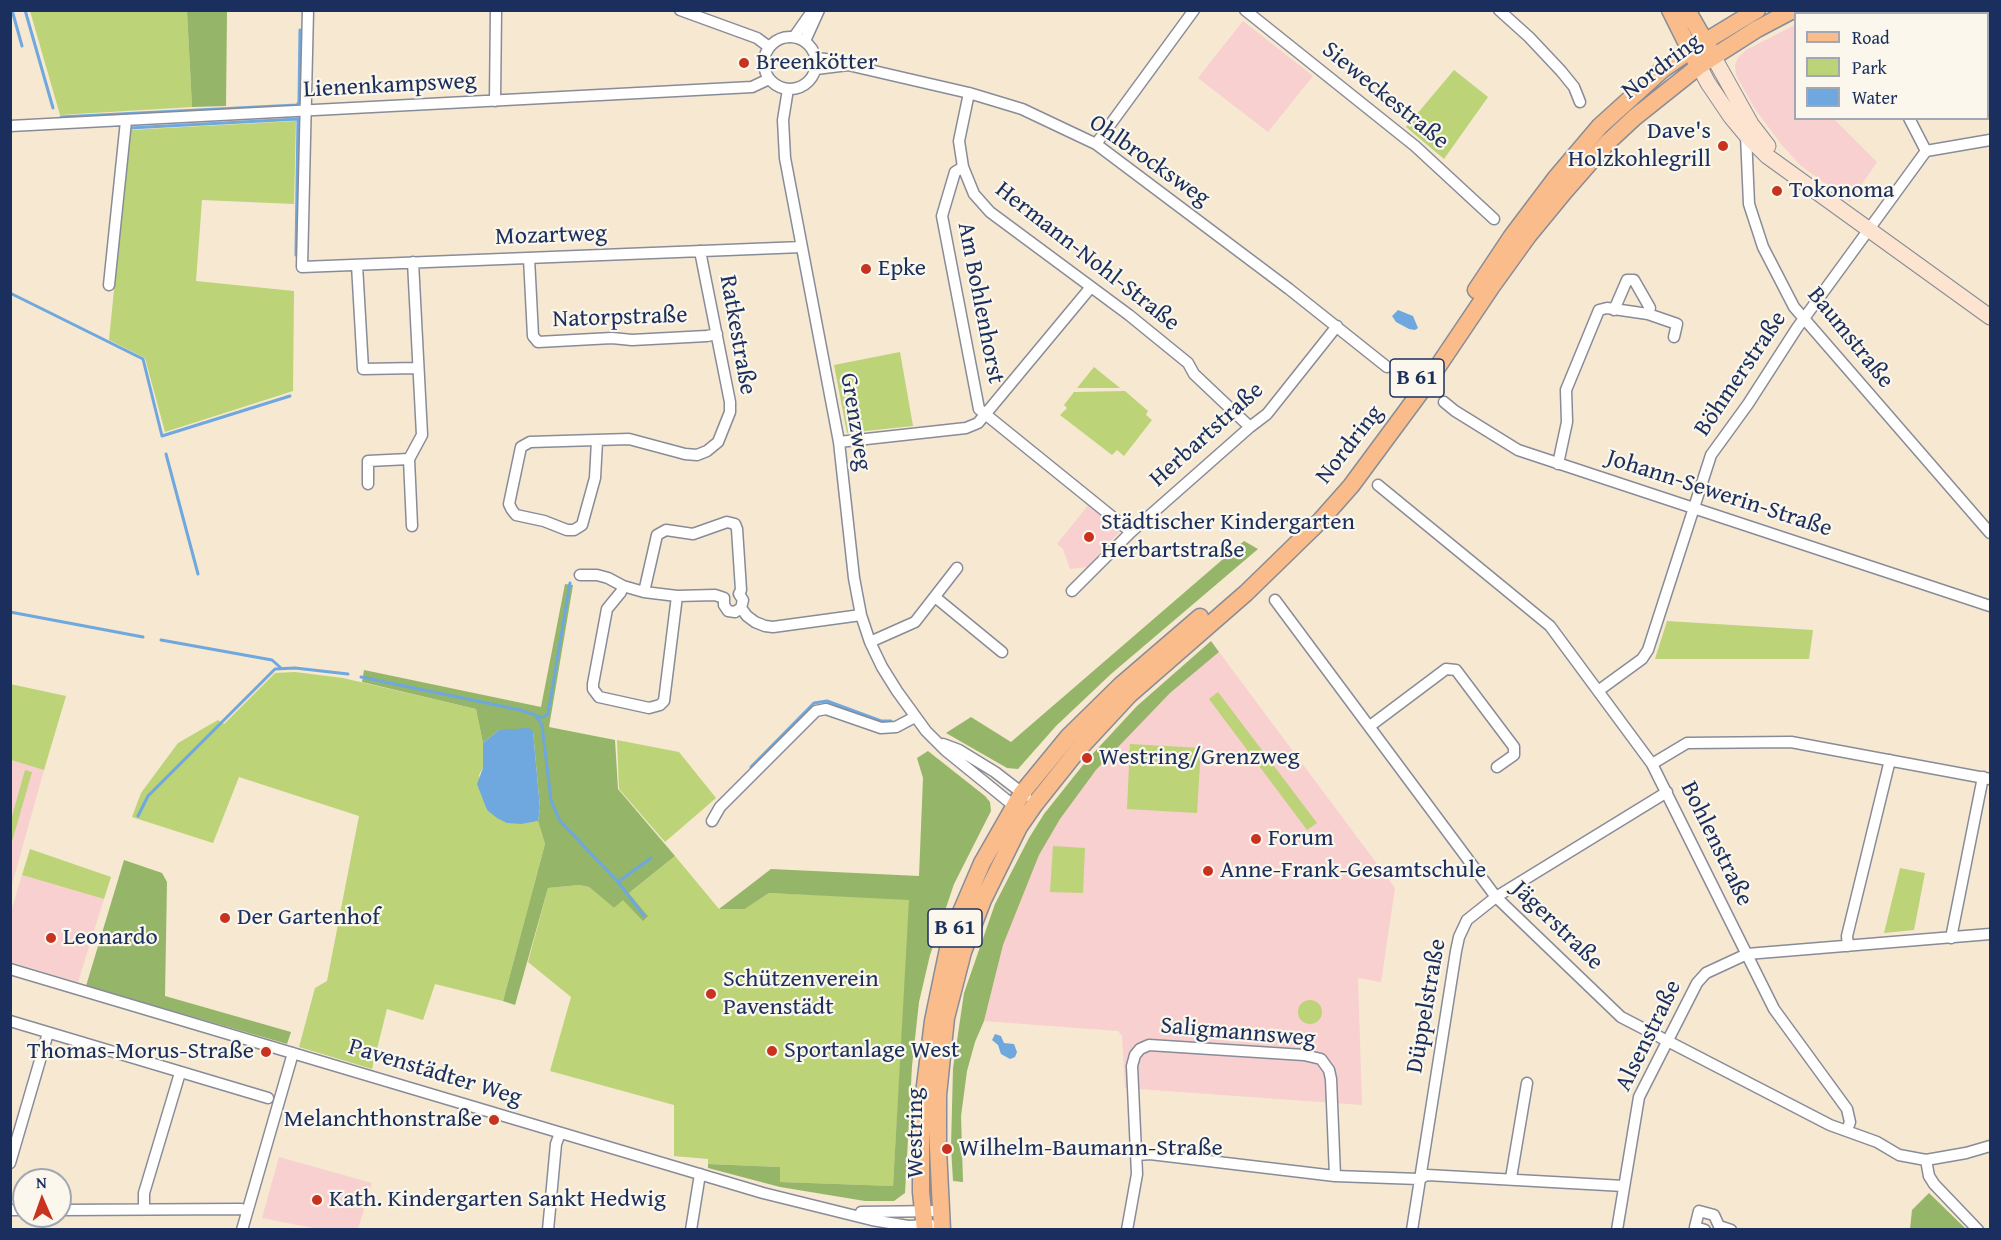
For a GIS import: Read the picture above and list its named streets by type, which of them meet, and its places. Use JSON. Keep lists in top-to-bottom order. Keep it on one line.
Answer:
{"streets":{"main road":["Nordring","B 61","Westring"],"street":["Lienenkampsweg","Sieweckestraße","Ohlbrocksweg","Mozartweg","Hermann-Nohl-Straße","Am Bohlenhorst","Natorpstraße","Ratkestraße","Baumstraße","Böhmerstraße","Grenzweg","Herbartstraße","Johann-Sewerin-Straße","Bohlenstraße","Jägerstraße","Düppelstraße","Saligmannsweg","Alsenstraße","Pavenstädter Weg"]},"crossings":[["Nordring","Grenzweg"],["Nordring","Westring"],["Lienenkampsweg","Ohlbrocksweg"],["Lienenkampsweg","Mozartweg"],["Lienenkampsweg","Grenzweg"],["Ohlbrocksweg","Hermann-Nohl-Straße"],["Ohlbrocksweg","Grenzweg"],["Ohlbrocksweg","Herbartstraße"],["Mozartweg","Natorpstraße"],["Mozartweg","Ratkestraße"],["Mozartweg","Grenzweg"],["Hermann-Nohl-Straße","Am Bohlenhorst"],["Hermann-Nohl-Straße","Herbartstraße"],["Am Bohlenhorst","Grenzweg"],["Am Bohlenhorst","Herbartstraße"],["Natorpstraße","Ratkestraße"],["Baumstraße","Böhmerstraße"],["Böhmerstraße","Johann-Sewerin-Straße"],["Böhmerstraße","Bohlenstraße"],["Grenzweg","Westring"],["Bohlenstraße","Jägerstraße"],["Bohlenstraße","Düppelstraße"],["Bohlenstraße","Alsenstraße"],["Jägerstraße","Düppelstraße"],["Jägerstraße","Alsenstraße"],["Pavenstädter Weg","Westring"]],"places":["Breenkötter","Dave's Holzkohlegrill","Tokonoma","Epke","Städtischer Kindergarten Herbartstraße","Westring/Grenzweg","Forum","Anne-Frank-Gesamtschule","Der Gartenhof","Leonardo","Schützenverein Pavenstädt","Sportanlage West","Thomas-Morus-Straße","Melanchthonstraße","Wilhelm-Baumann-Straße","Kath. Kindergarten Sankt Hedwig"],"legend":["Road","Park","Water"],"north":"top"}
